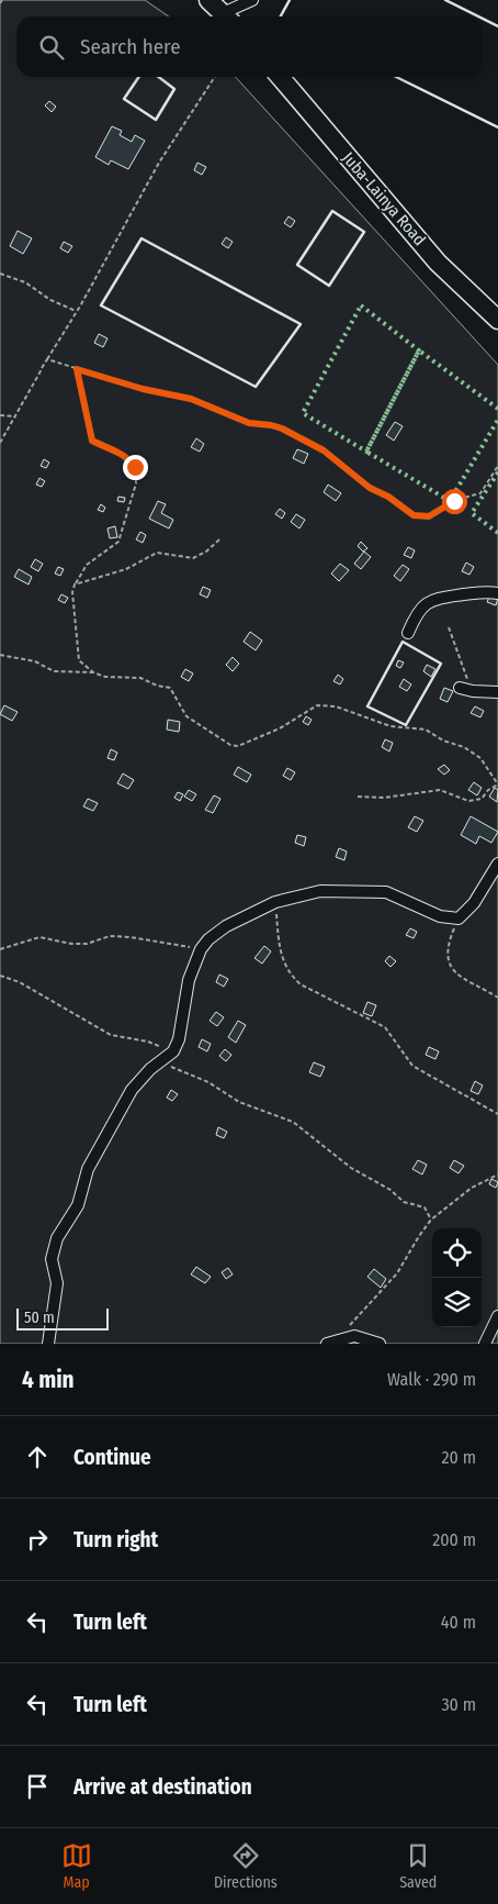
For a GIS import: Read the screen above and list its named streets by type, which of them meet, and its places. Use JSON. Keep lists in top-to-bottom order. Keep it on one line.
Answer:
{"streets":{"main road":["Juba-Lainya Road"]},"scale_bar":"50 m","page":{"search":"Search here","scale":"50 m","heading":["4 min","Walk · 290 m"],"list":[["Continue","20 m"],["Turn right","200 m"],["Turn left","40 m"],["Turn left","30 m"],"Arrive at destination"],"nav":["Map","Directions","Saved"]}}
